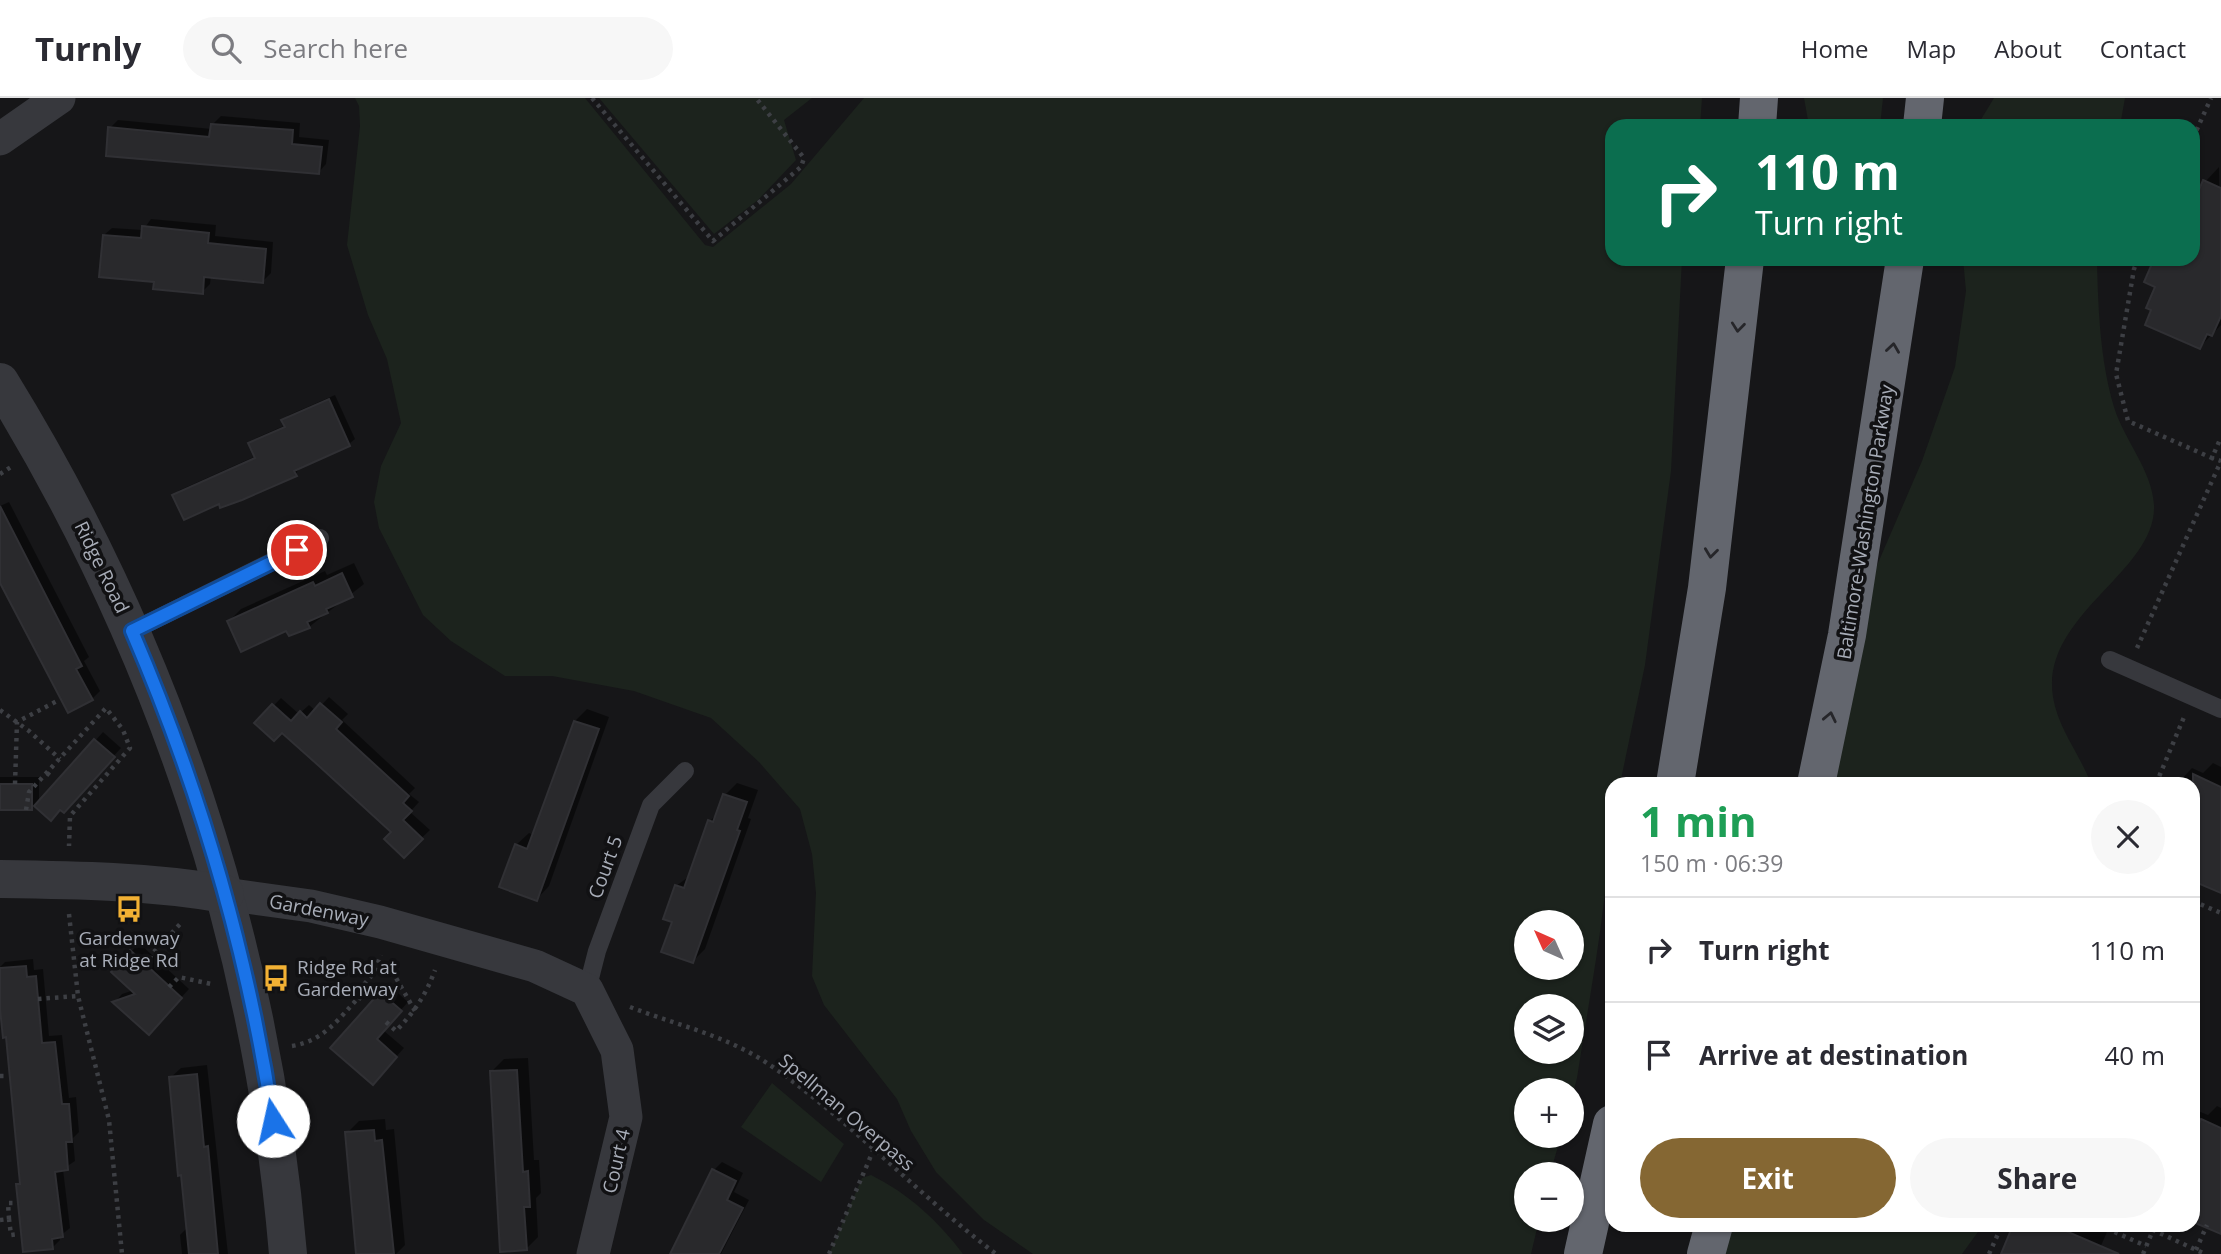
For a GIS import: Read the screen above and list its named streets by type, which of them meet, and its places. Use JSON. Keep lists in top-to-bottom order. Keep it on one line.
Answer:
{"streets":{"highway":["Baltimore-Washington Parkway"],"street":["Ridge Road","Gardenway","Court 4"],"lane":["Court 5"],"path":["Spellman Overpass"]},"crossings":[["Ridge Road","Gardenway"],["Court 5","Gardenway"],["Court 5","Spellman Overpass"],["Court 5","Court 4"],["Gardenway","Spellman Overpass"],["Gardenway","Court 4"],["Spellman Overpass","Court 4"]],"places":{"bus stop":["Gardenway at Ridge Rd","Ridge Rd at Gardenway"]},"north":"top left","page":{"header":"Turnly","search":"Search here","nav":["Home","Map","About","Contact"],"turn":["110 m","Turn right"],"heading":["1 min","150 m · 06:39"],"list":[{"name":"Turn right","value":"110 m"},{"name":"Arrive at destination","value":"40 m"}],"map_buttons":["+","−"],"buttons":["Exit","Share"]}}
